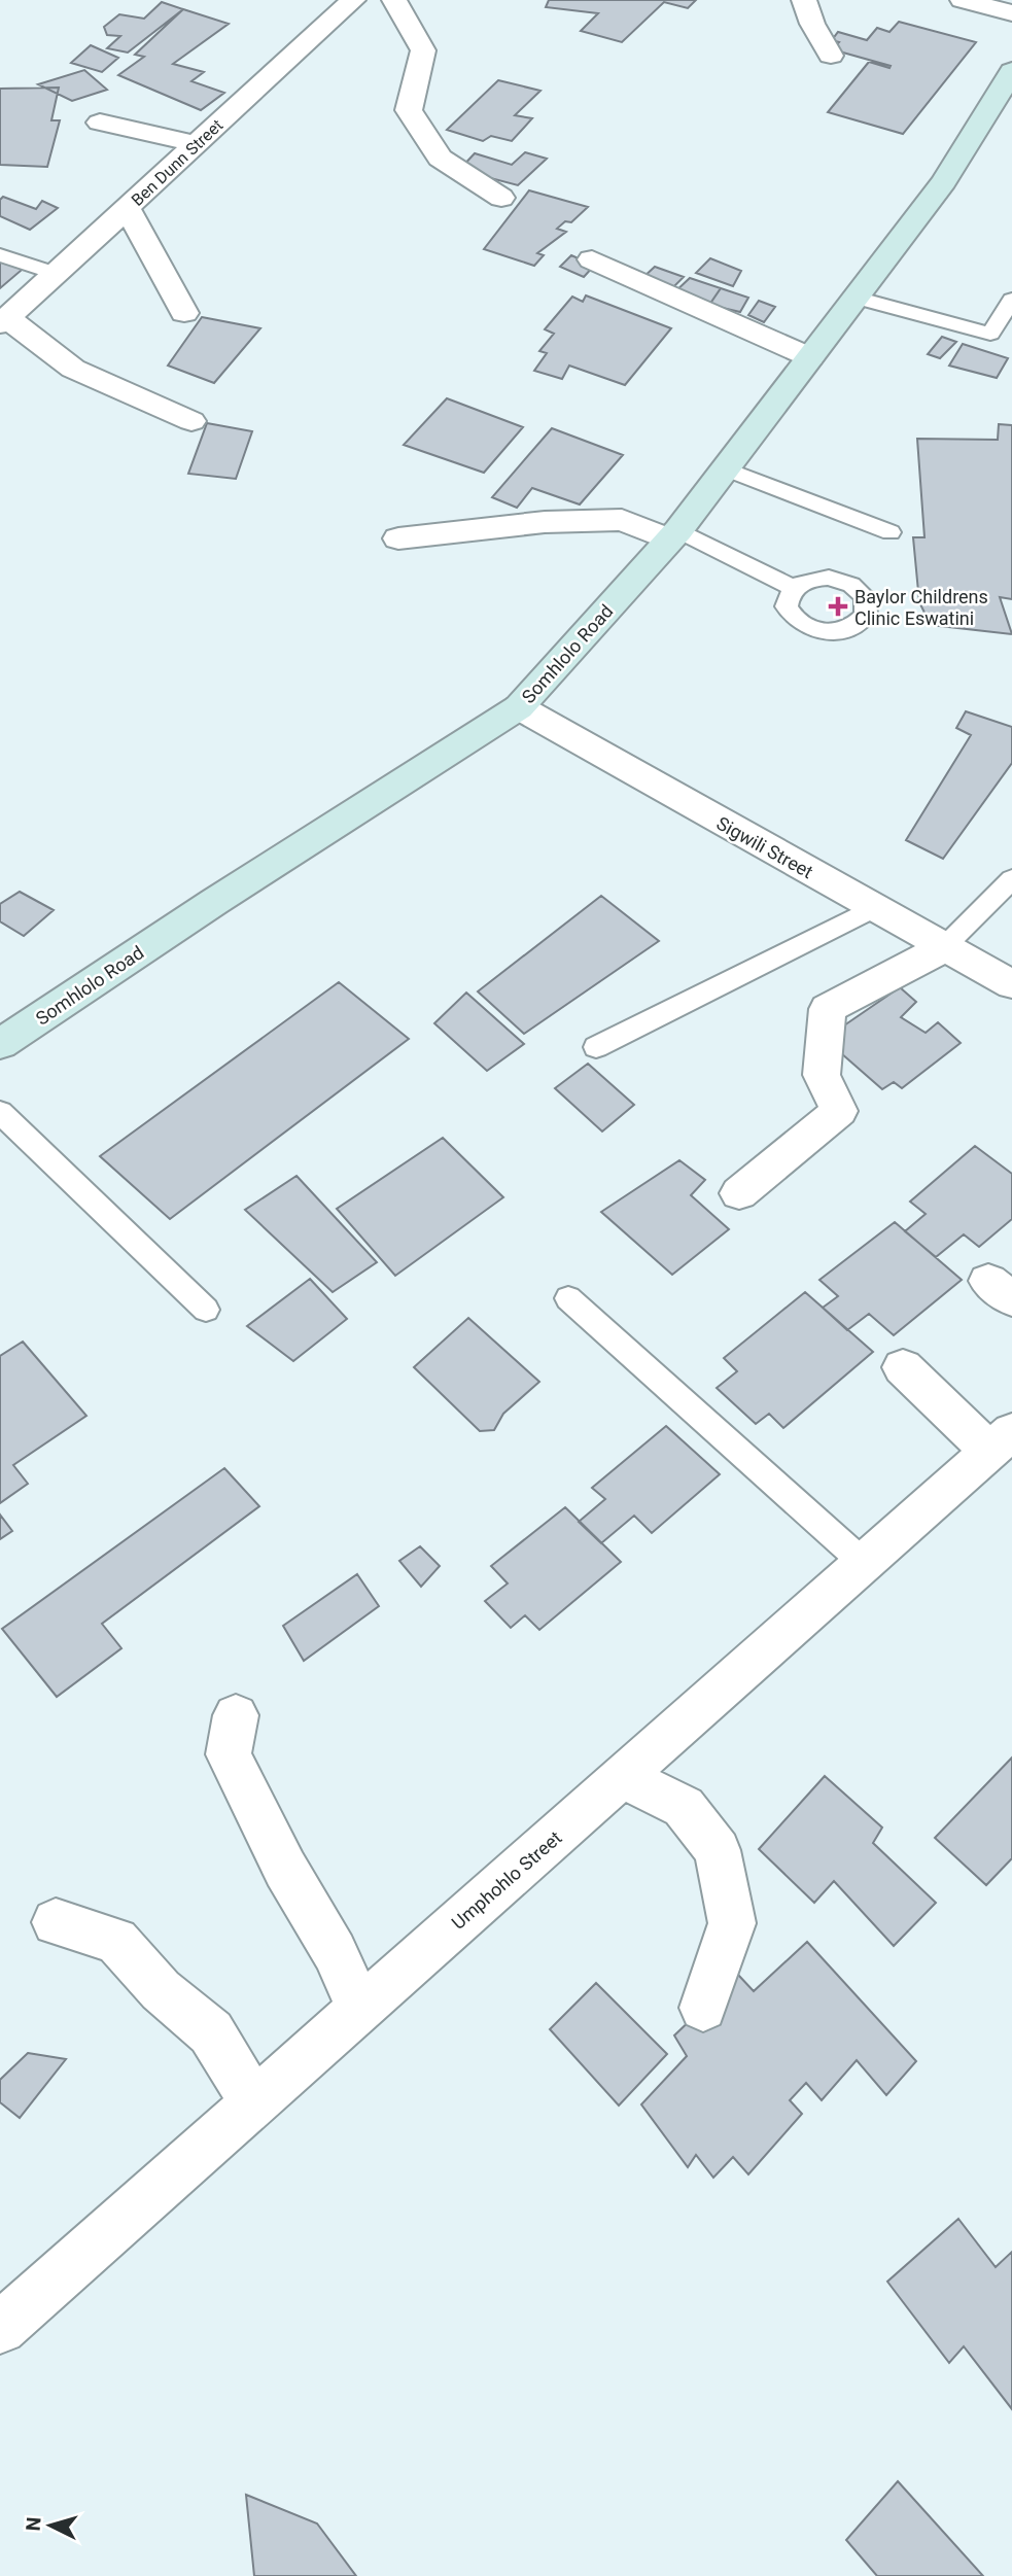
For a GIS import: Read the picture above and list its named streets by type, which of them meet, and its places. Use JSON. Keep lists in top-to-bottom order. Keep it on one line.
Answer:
{"streets":{"main road":["Somhlolo Road"],"street":["Ben Dunn Street","Sigwili Street","Umphohlo Street"]},"crossings":[["Somhlolo Road","Sigwili Street"]],"places":{"health":["Baylor Childrens Clinic Eswatini"]},"north":"left"}
